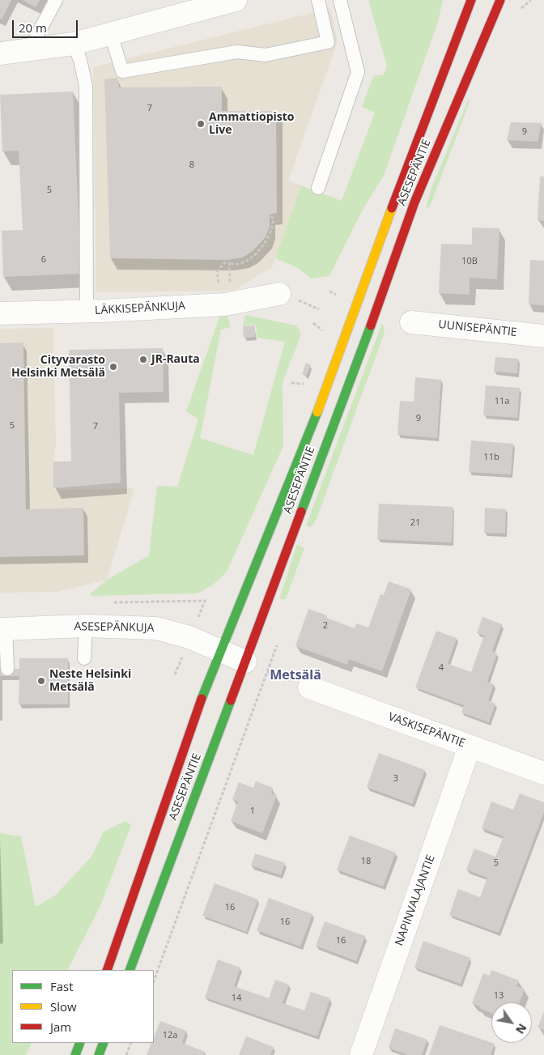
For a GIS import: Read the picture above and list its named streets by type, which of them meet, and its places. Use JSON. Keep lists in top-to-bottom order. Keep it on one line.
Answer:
{"streets":{"main road":["ASESEPÄNTIE"],"street":["LÄKKISEPÄNKUJA","UUNISEPÄNTIE","ASESEPÄNKUJA","VASKISEPÄNTIE","NAPINVALAJANTIE"]},"crossings":[["ASESEPÄNTIE","ASESEPÄNKUJA"],["VASKISEPÄNTIE","NAPINVALAJANTIE"]],"districts":["Metsälä"],"places":["Ammattiopisto Live","JR-Rauta","Cityvarasto Helsinki Metsälä","Neste Helsinki Metsälä"],"house_numbers":["7","9","8","5","6","10B","11a","9","5","7","11b","21","2","4","3","1","18","5","16","16","16","13","14","12a"],"legend":["Fast","Slow","Jam"],"scale_bar":"20 m","north":"bottom right"}
